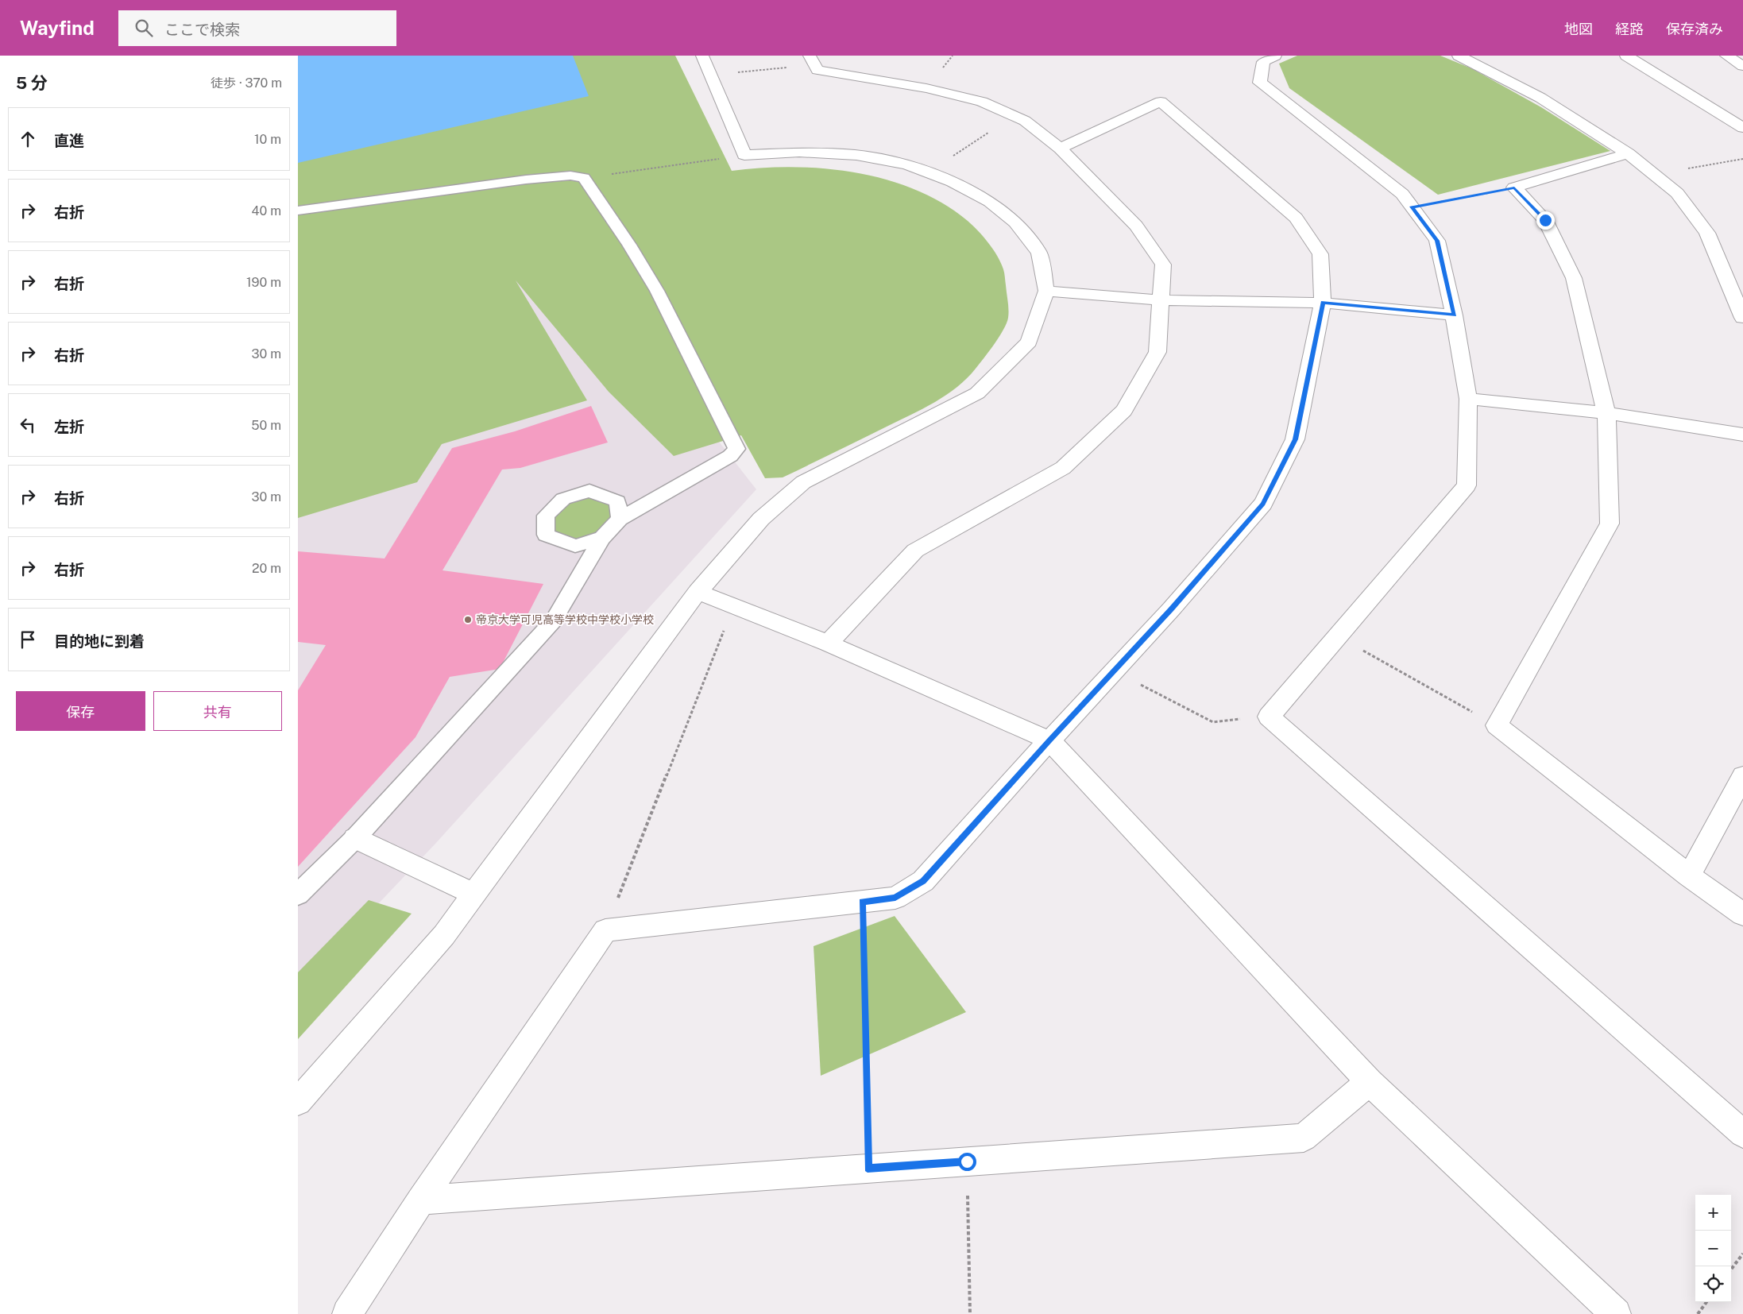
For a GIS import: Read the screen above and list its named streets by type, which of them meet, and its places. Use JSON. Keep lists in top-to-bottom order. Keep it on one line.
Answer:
{"places":["帝京大学可児高等学校中学校小学校"],"page":{"header":"Wayfind","search":"ここで検索","nav":["地図","経路","保存済み"],"heading":["5 分","徒歩 · 370 m"],"list":[["直進","10 m"],["右折","40 m"],["右折","190 m"],["右折","30 m"],["左折","50 m"],["右折","30 m"],["右折","20 m"],"目的地に到着"],"buttons":["保存","共有"],"map_buttons":["+","−"]}}
